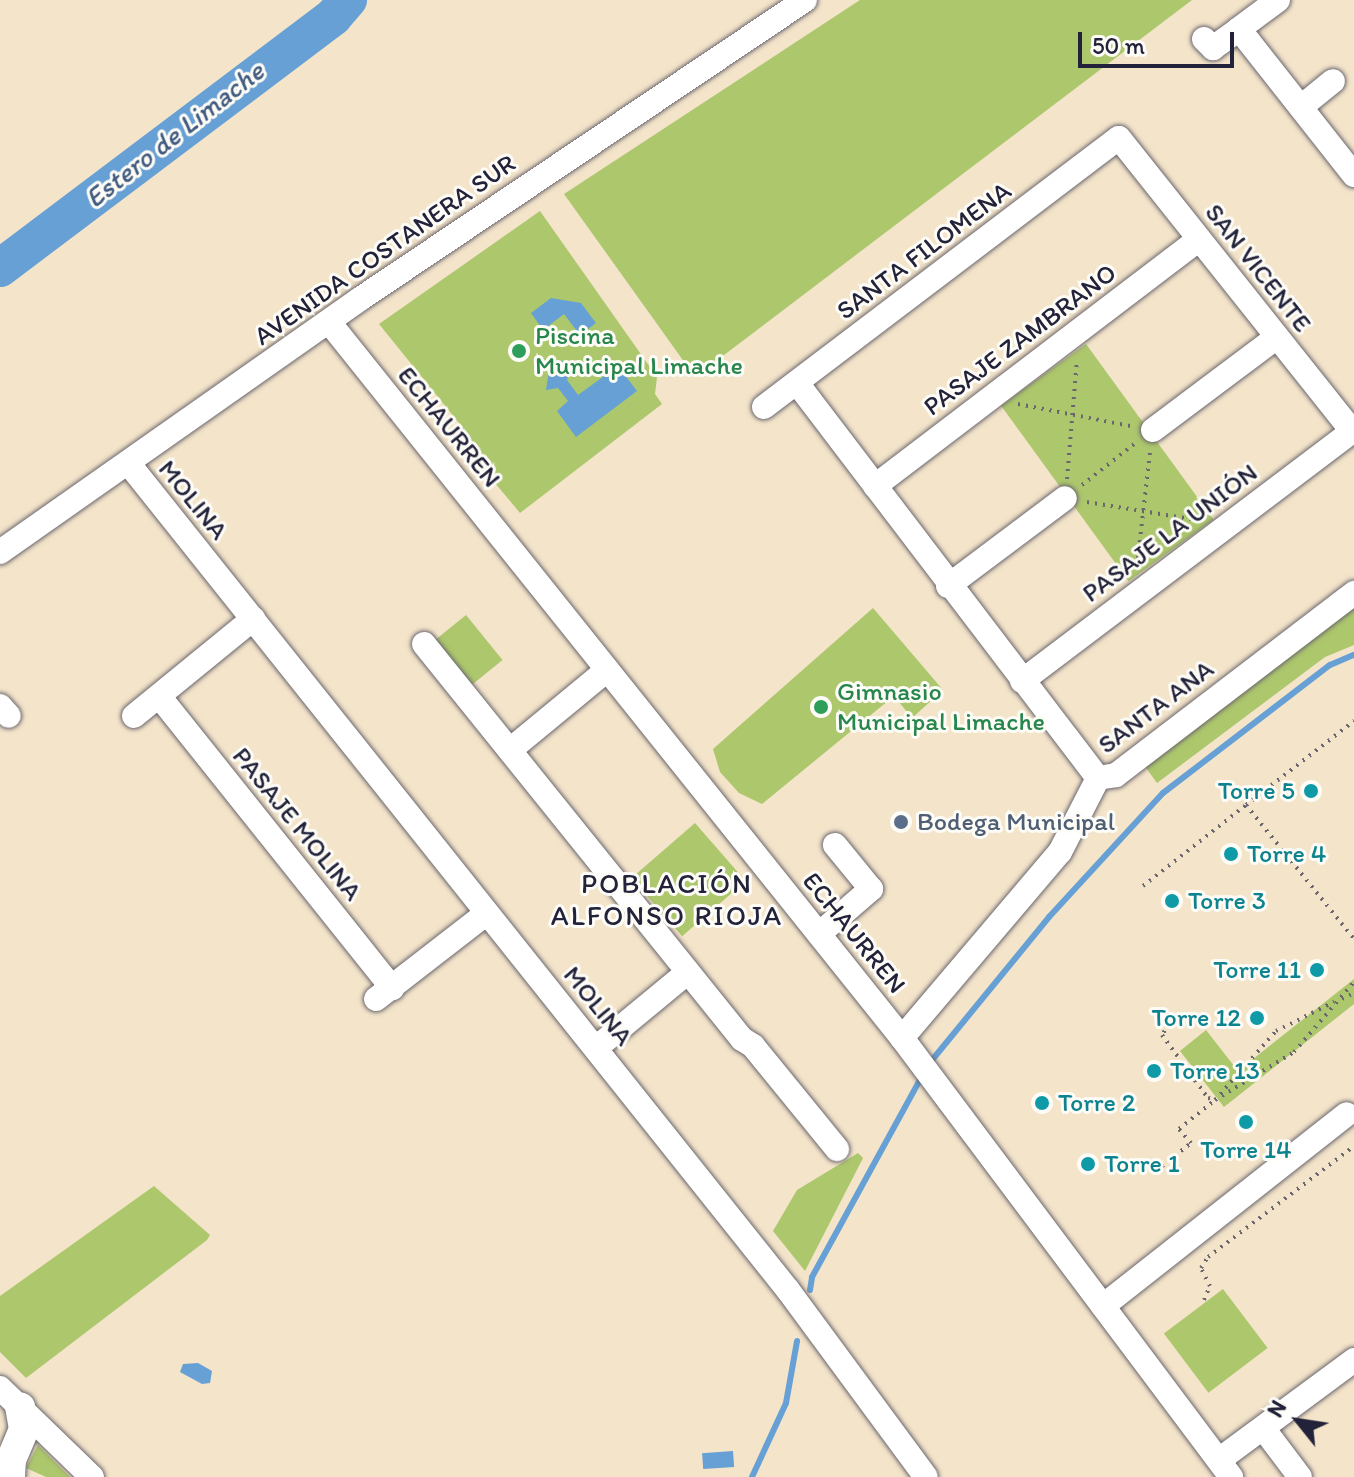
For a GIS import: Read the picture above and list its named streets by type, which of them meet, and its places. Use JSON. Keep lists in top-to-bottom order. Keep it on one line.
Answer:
{"streets":{"street":["AVENIDA COSTANERA SUR","SANTA FILOMENA","SAN VICENTE","PASAJE ZAMBRANO","ECHAURREN","MOLINA","PASAJE LA UNIÓN","SANTA ANA","PASAJE MOLINA"]},"crossings":[["AVENIDA COSTANERA SUR","ECHAURREN"],["AVENIDA COSTANERA SUR","MOLINA"],["SANTA FILOMENA","SAN VICENTE"],["SAN VICENTE","PASAJE ZAMBRANO"],["SAN VICENTE","PASAJE LA UNIÓN"],["ECHAURREN","SANTA ANA"],["MOLINA","PASAJE MOLINA"]],"districts":["POBLACIÓN ALFONSO RIOJA"],"water":["Estero de Limache"],"places":["Piscina Municipal Limache","Gimnasio Municipal Limache","Torre 5","Bodega Municipal","Torre 4","Torre 3","Torre 11","Torre 12","Torre 13","Torre 2","Torre 14","Torre 1"],"scale_bar":"50 m","north":"top left"}
